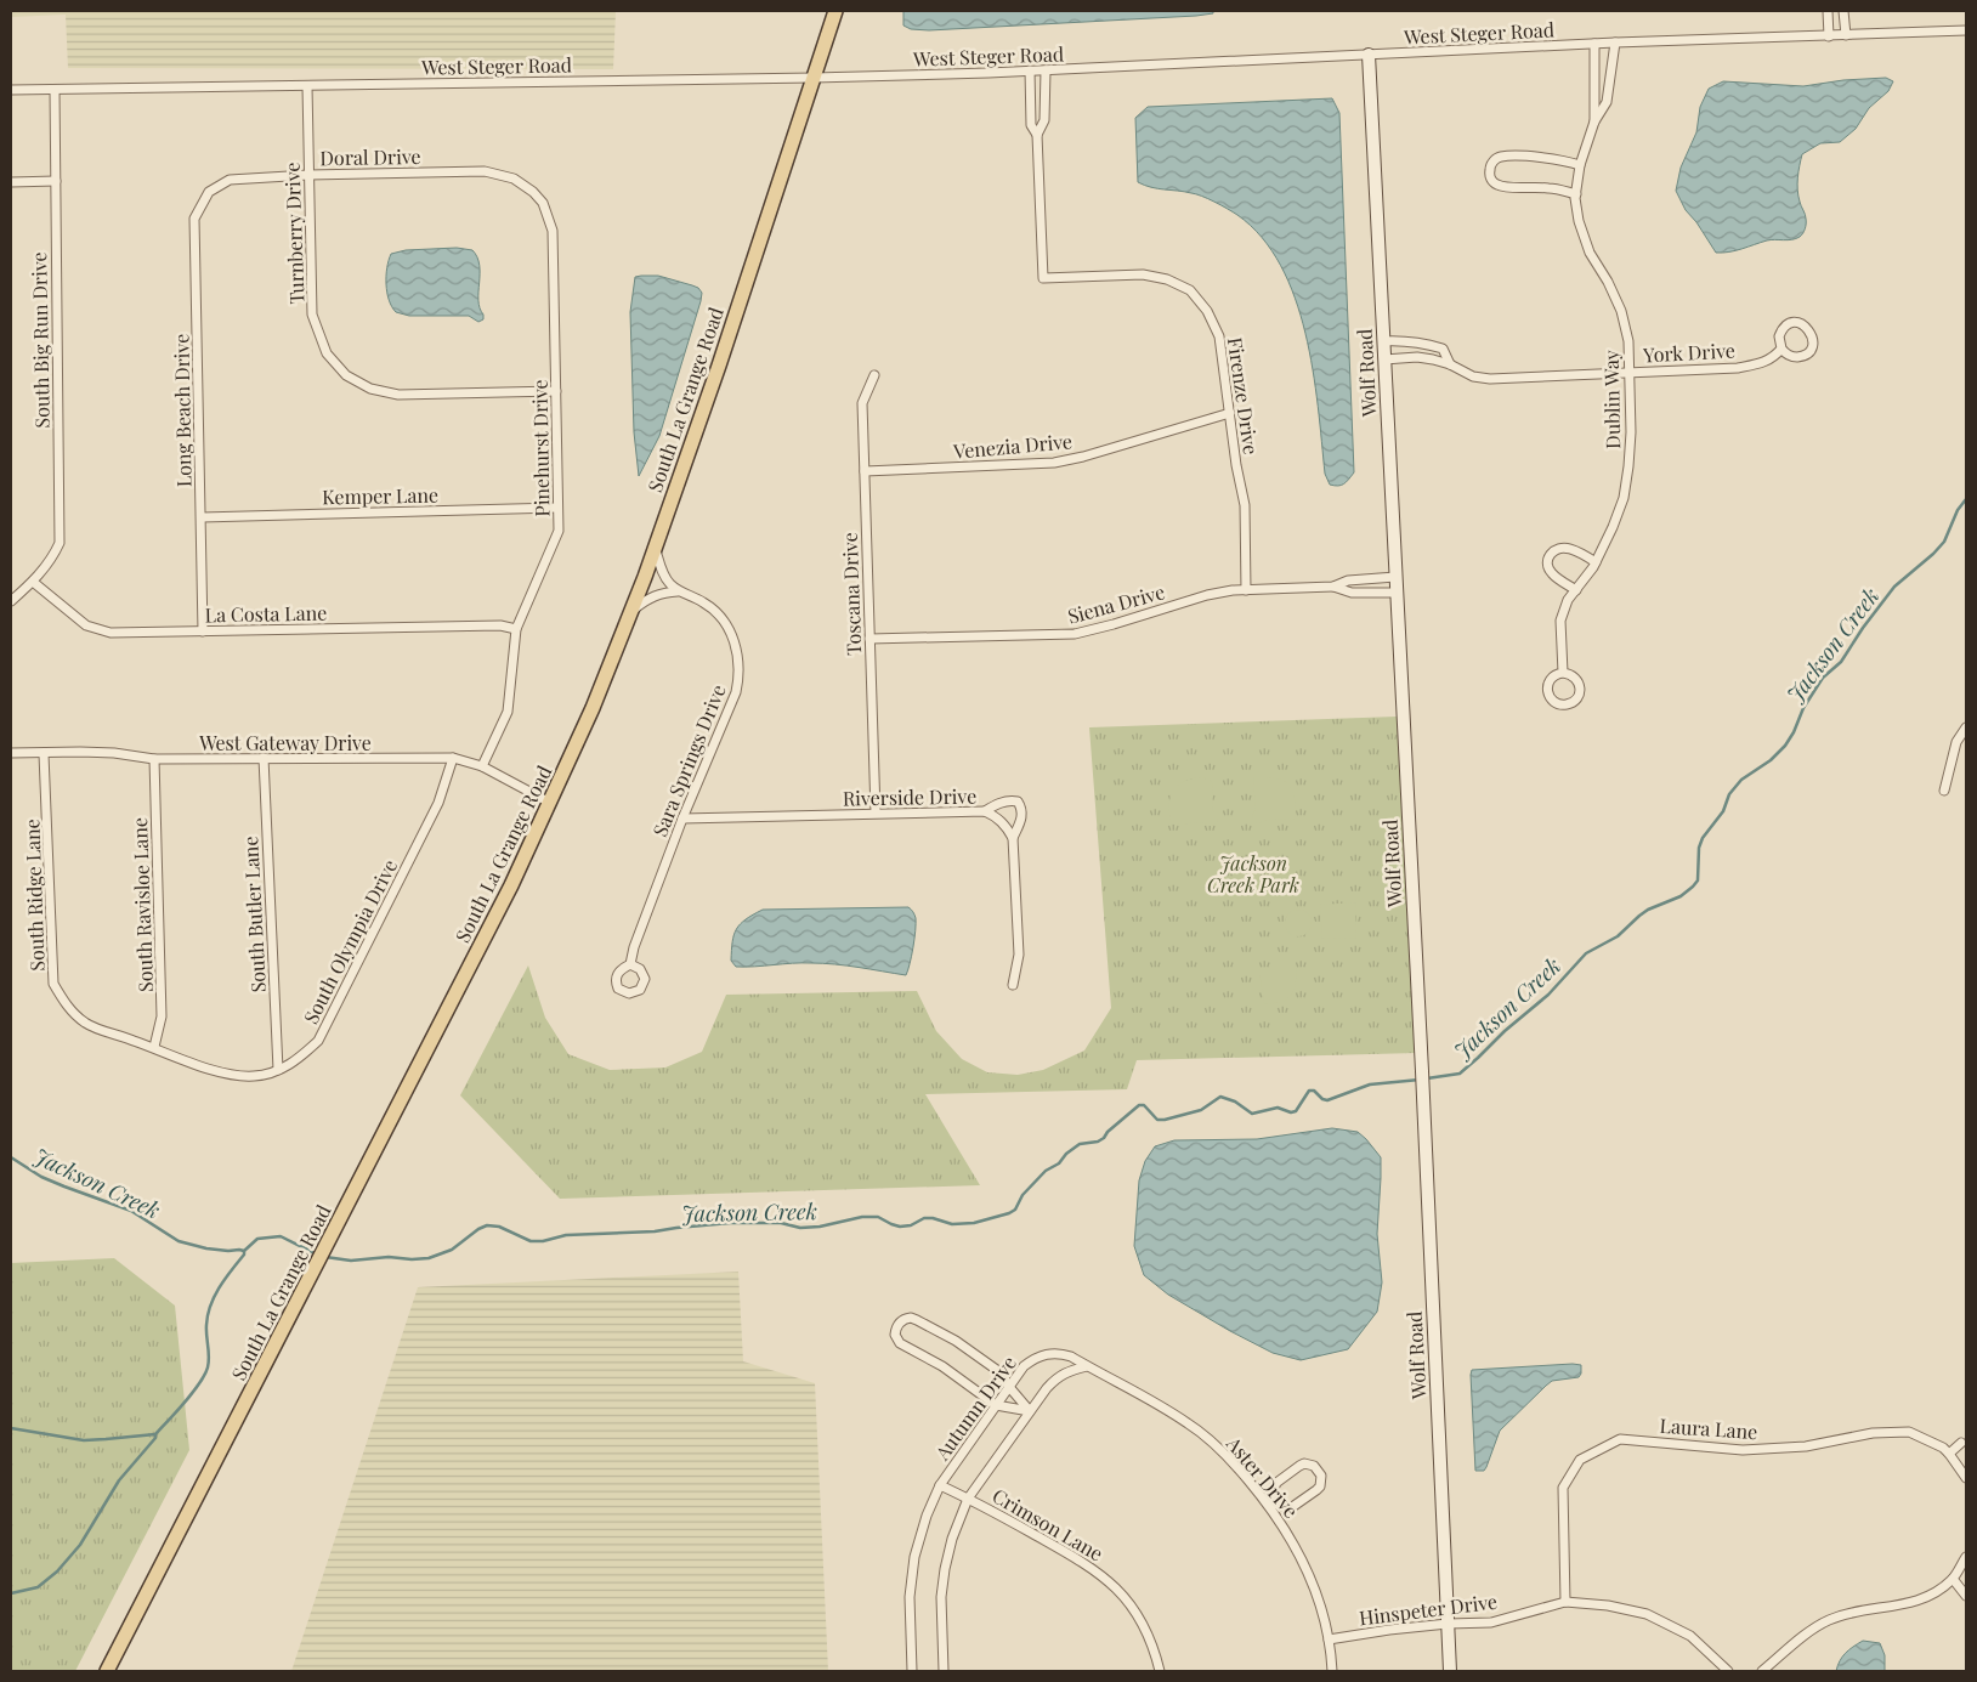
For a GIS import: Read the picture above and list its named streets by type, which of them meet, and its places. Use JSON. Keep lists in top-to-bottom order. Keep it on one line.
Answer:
{"streets":{"main road":["Wolf Road","South La Grange Road"],"street":["West Steger Road","Doral Drive","Turnberry Drive","South Big Run Drive","York Drive","Firenze Drive","Dublin Way","Long Beach Drive","Venezia Drive","Pinehurst Drive","Kemper Lane","Toscana Drive","Siena Drive","La Costa Lane","West Gateway Drive","Sara Springs Drive","Riverside Drive","South Ridge Lane","South Ravisloe Lane","South Butler Lane","South Olympia Drive","Autumn Drive","Laura Lane","Aster Drive","Crimson Lane","Hinspeter Drive"]},"crossings":[["West Steger Road","Turnberry Drive"],["West Steger Road","South Big Run Drive"],["West Steger Road","Wolf Road"],["West Steger Road","Firenze Drive"],["West Steger Road","South La Grange Road"],["West Steger Road","Dublin Way"],["Doral Drive","Turnberry Drive"],["Doral Drive","Long Beach Drive"],["Doral Drive","Pinehurst Drive"],["Turnberry Drive","Pinehurst Drive"],["South Big Run Drive","La Costa Lane"],["York Drive","Wolf Road"],["York Drive","Dublin Way"],["Wolf Road","Siena Drive"],["Wolf Road","Hinspeter Drive"],["Firenze Drive","Venezia Drive"],["Firenze Drive","Siena Drive"],["South La Grange Road","West Gateway Drive"],["Long Beach Drive","Kemper Lane"],["Long Beach Drive","La Costa Lane"],["Venezia Drive","Toscana Drive"],["Pinehurst Drive","Kemper Lane"],["Pinehurst Drive","La Costa Lane"],["Pinehurst Drive","West Gateway Drive"],["Toscana Drive","Siena Drive"],["Toscana Drive","Riverside Drive"],["West Gateway Drive","South Ridge Lane"],["West Gateway Drive","South Ravisloe Lane"],["West Gateway Drive","South Butler Lane"],["West Gateway Drive","South Olympia Drive"],["Sara Springs Drive","Riverside Drive"],["South Ridge Lane","South Ravisloe Lane"],["South Ridge Lane","South Olympia Drive"],["South Ravisloe Lane","South Olympia Drive"],["South Butler Lane","South Olympia Drive"],["Autumn Drive","Aster Drive"],["Autumn Drive","Crimson Lane"],["Laura Lane","Hinspeter Drive"],["Aster Drive","Hinspeter Drive"]],"water":["Jackson Creek"],"parks":["Jackson Creek Park"]}
